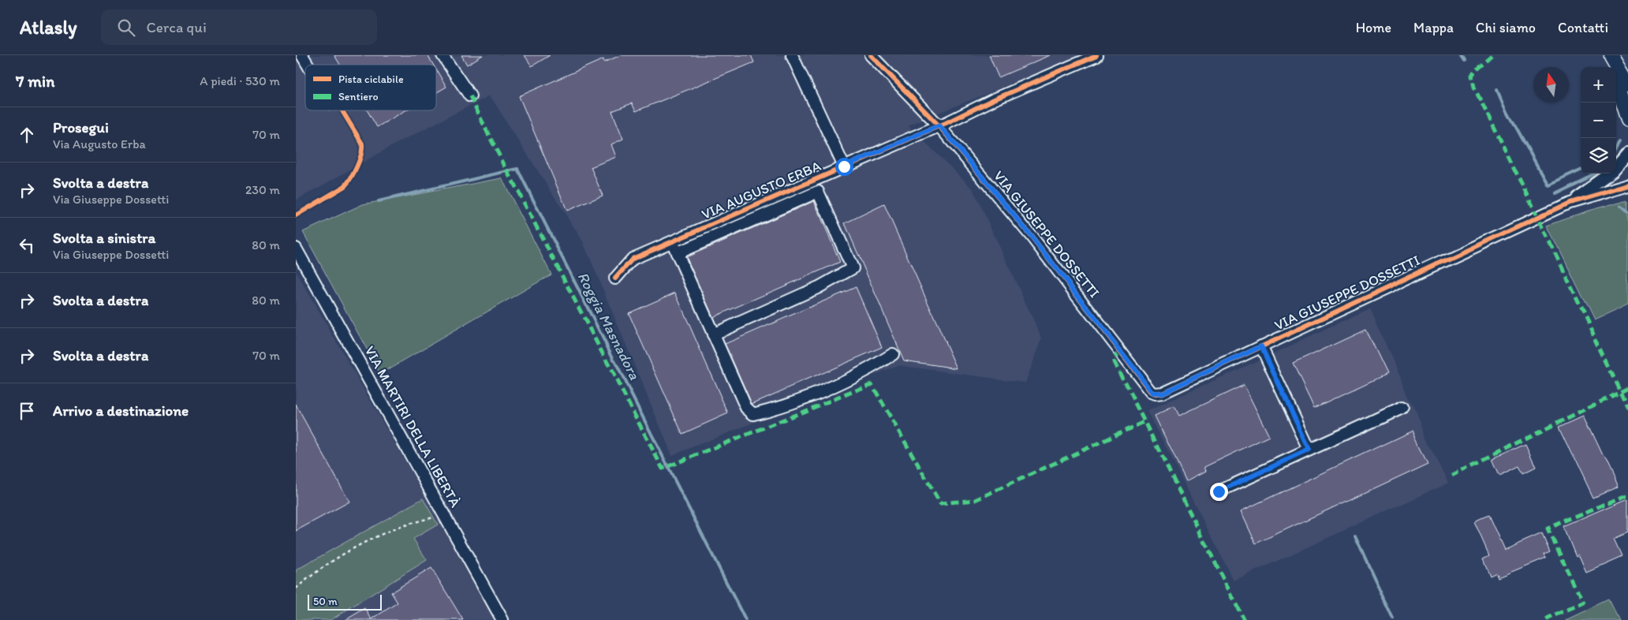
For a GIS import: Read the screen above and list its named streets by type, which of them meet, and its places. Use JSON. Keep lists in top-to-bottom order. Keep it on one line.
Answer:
{"streets":{"street":["VIA AUGUSTO ERBA","VIA GIUSEPPE DOSSETTI","VIA MARTIRI DELLA LIBERTÀ"]},"crossings":[["VIA AUGUSTO ERBA","VIA GIUSEPPE DOSSETTI"]],"water":["Roggia Masnadora"],"legend":["Pista ciclabile","Sentiero"],"scale_bar":"50 m","north":"top","page":{"header":"Atlasly","search":"Cerca qui","nav":["Home","Mappa","Chi siamo","Contatti"],"heading":["7 min","A piedi · 530 m"],"map_buttons":["+","−"],"list":[["Prosegui","Via Augusto Erba","70 m"],["Svolta a destra","Via Giuseppe Dossetti","230 m"],["Svolta a sinistra","Via Giuseppe Dossetti","80 m"],["Svolta a destra","80 m"],["Svolta a destra","70 m"],"Arrivo a destinazione"],"scale":"50 m"}}
